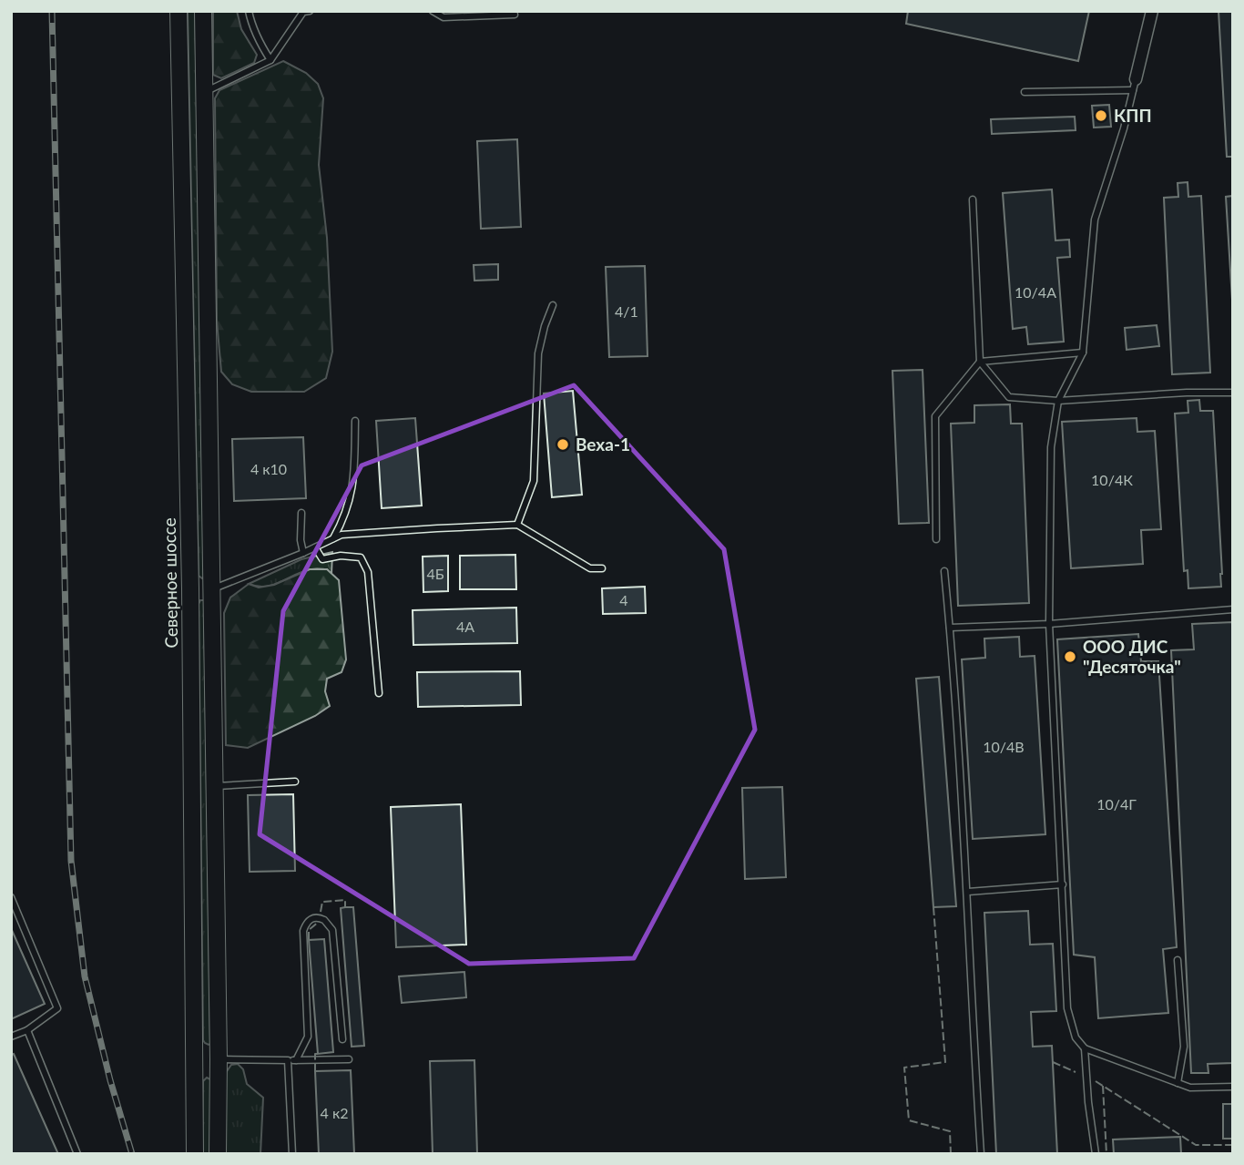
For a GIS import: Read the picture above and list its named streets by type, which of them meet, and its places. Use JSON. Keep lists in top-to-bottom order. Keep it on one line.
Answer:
{"streets":{"main road":["Северное шоссе"]},"places":["КПП","Веха-1","ООО ДИС \"Десяточка\""],"house_numbers":["10/4А","4/1","4 к10","10/4К","4Б","4","4А","10/4В","10/4Г","4 к2"]}
